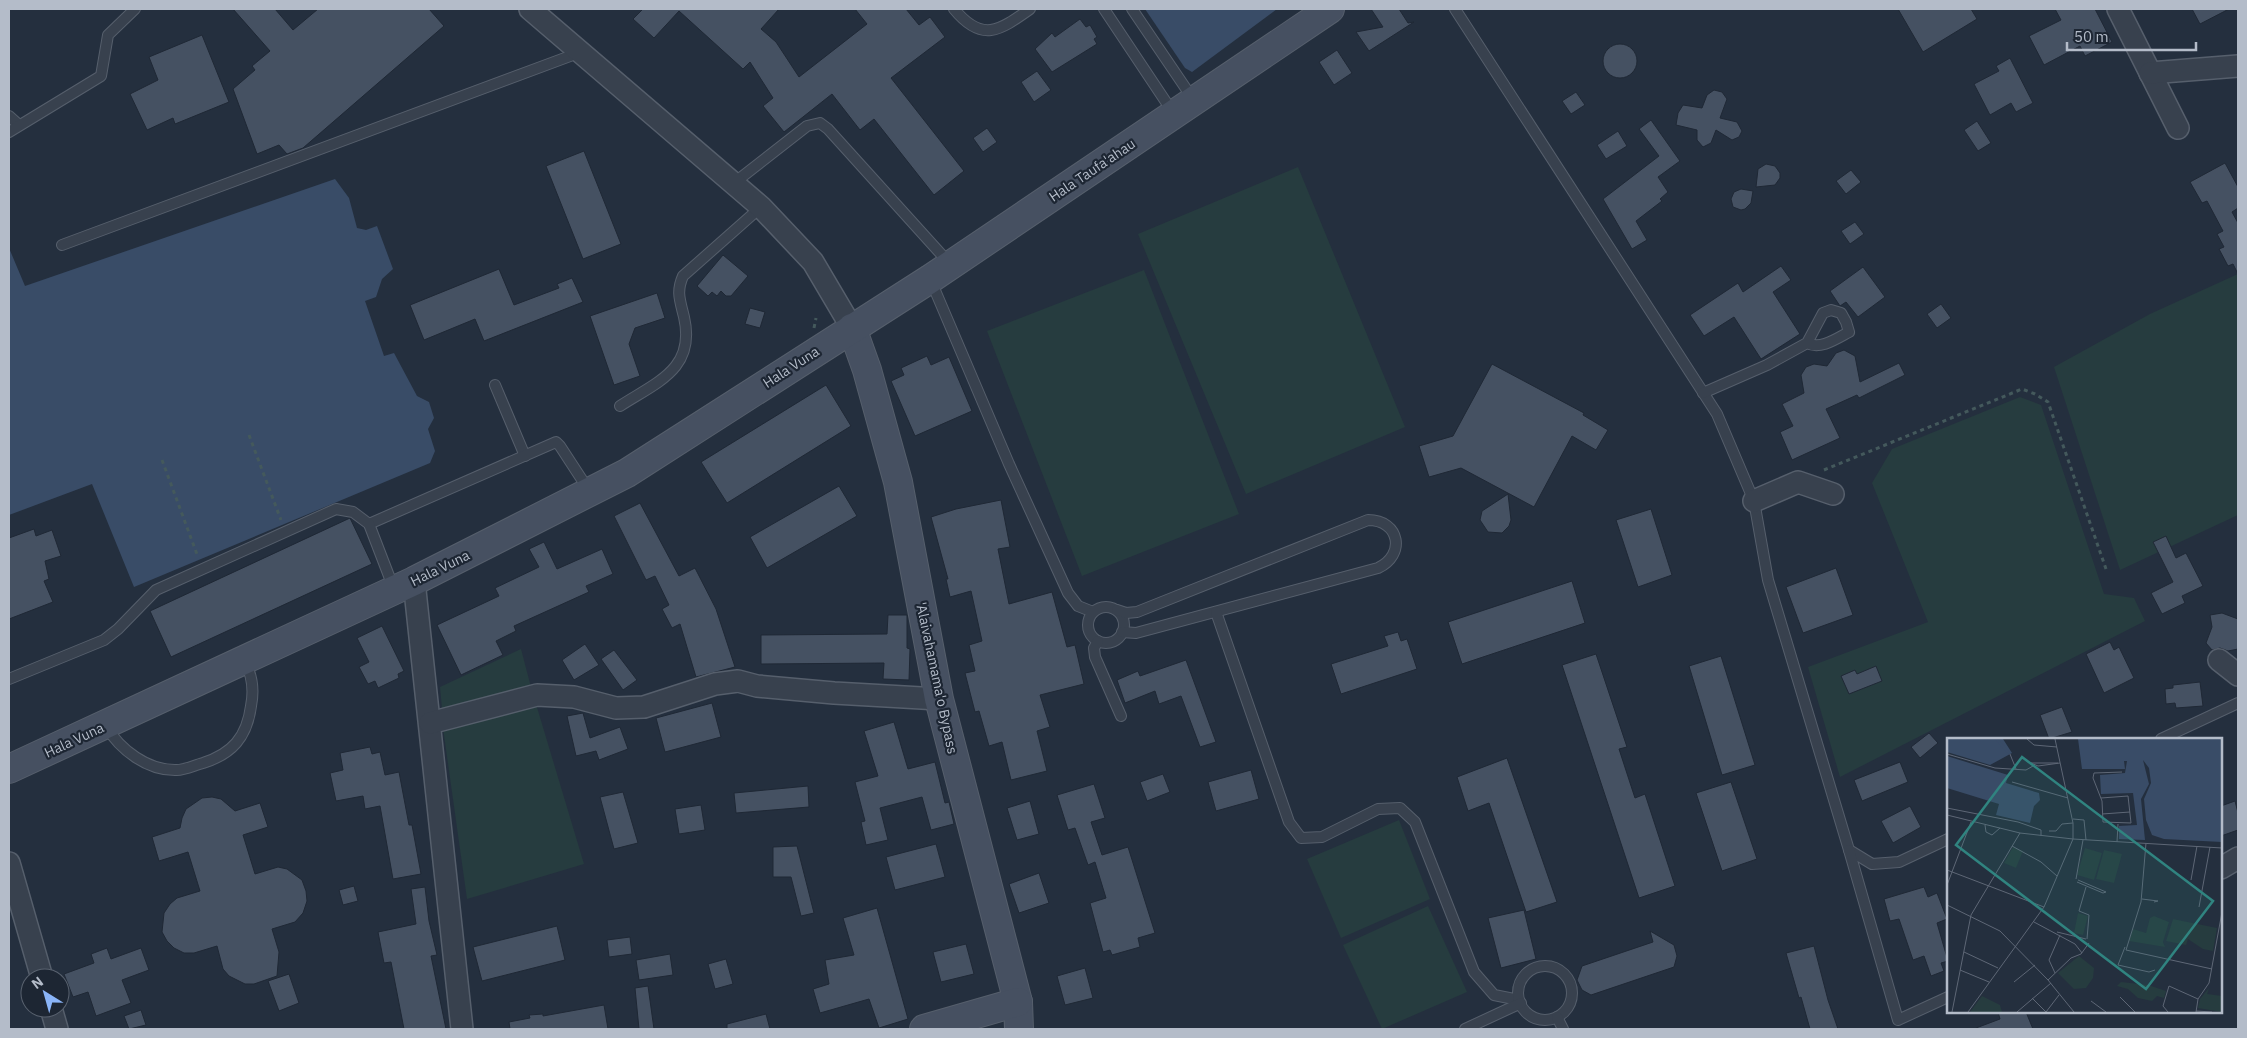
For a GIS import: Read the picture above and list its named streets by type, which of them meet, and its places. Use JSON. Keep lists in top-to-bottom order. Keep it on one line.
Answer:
{"streets":{"main road":["Hala Taufa'ahau","Hala Vuna","'Alaivahamama'o Bypass"]},"crossings":[["Hala Taufa'ahau","Hala Vuna"],["Hala Taufa'ahau","'Alaivahamama'o Bypass"],["Hala Vuna","'Alaivahamama'o Bypass"]],"scale_bar":"50 m","north":"top left"}
